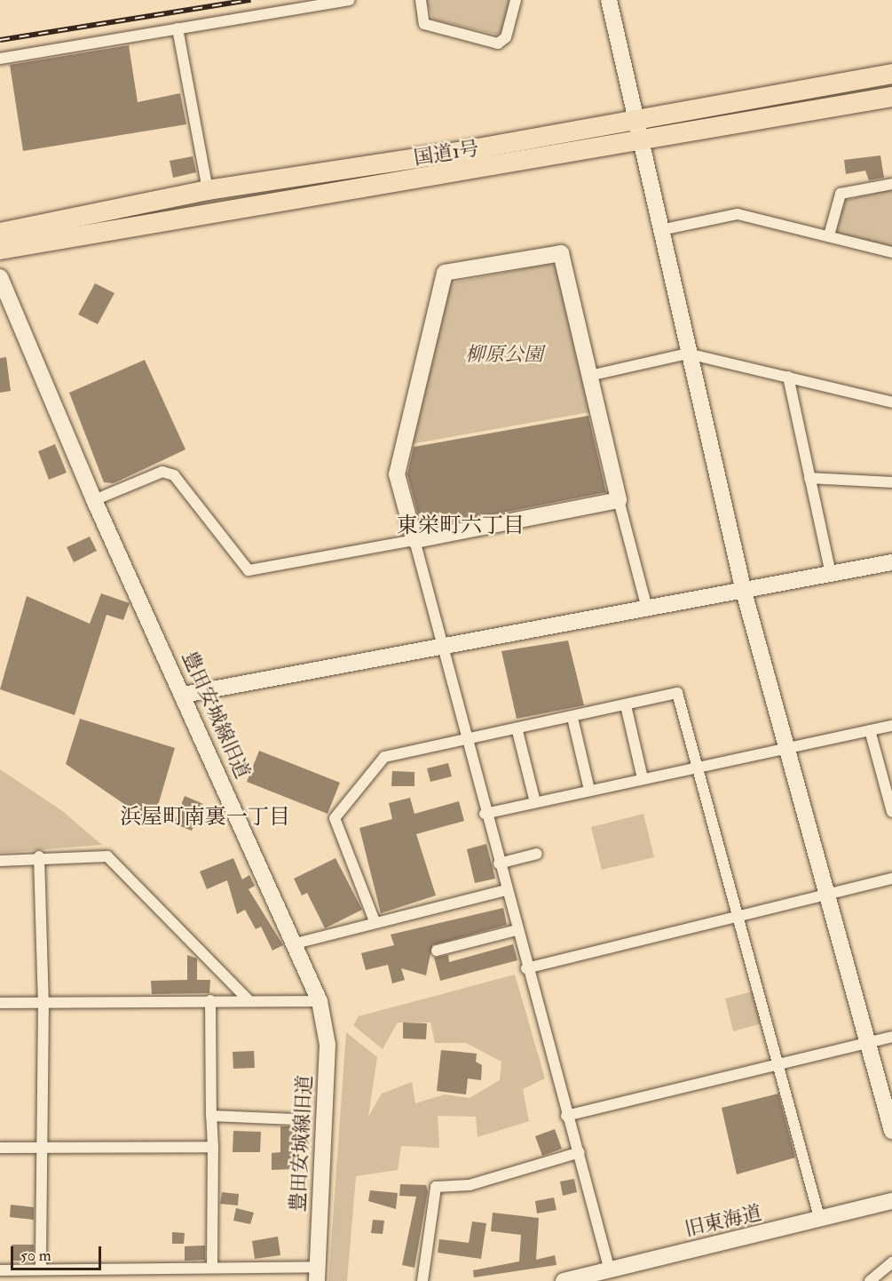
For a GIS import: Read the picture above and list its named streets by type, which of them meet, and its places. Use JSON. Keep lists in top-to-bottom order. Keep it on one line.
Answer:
{"streets":{"highway":["国道1号"],"street":["豊田安城線旧道","旧東海道"]},"districts":["東栄町六丁目","浜屋町南裏一丁目"],"parks":["柳原公園"],"scale_bar":"50 m"}
